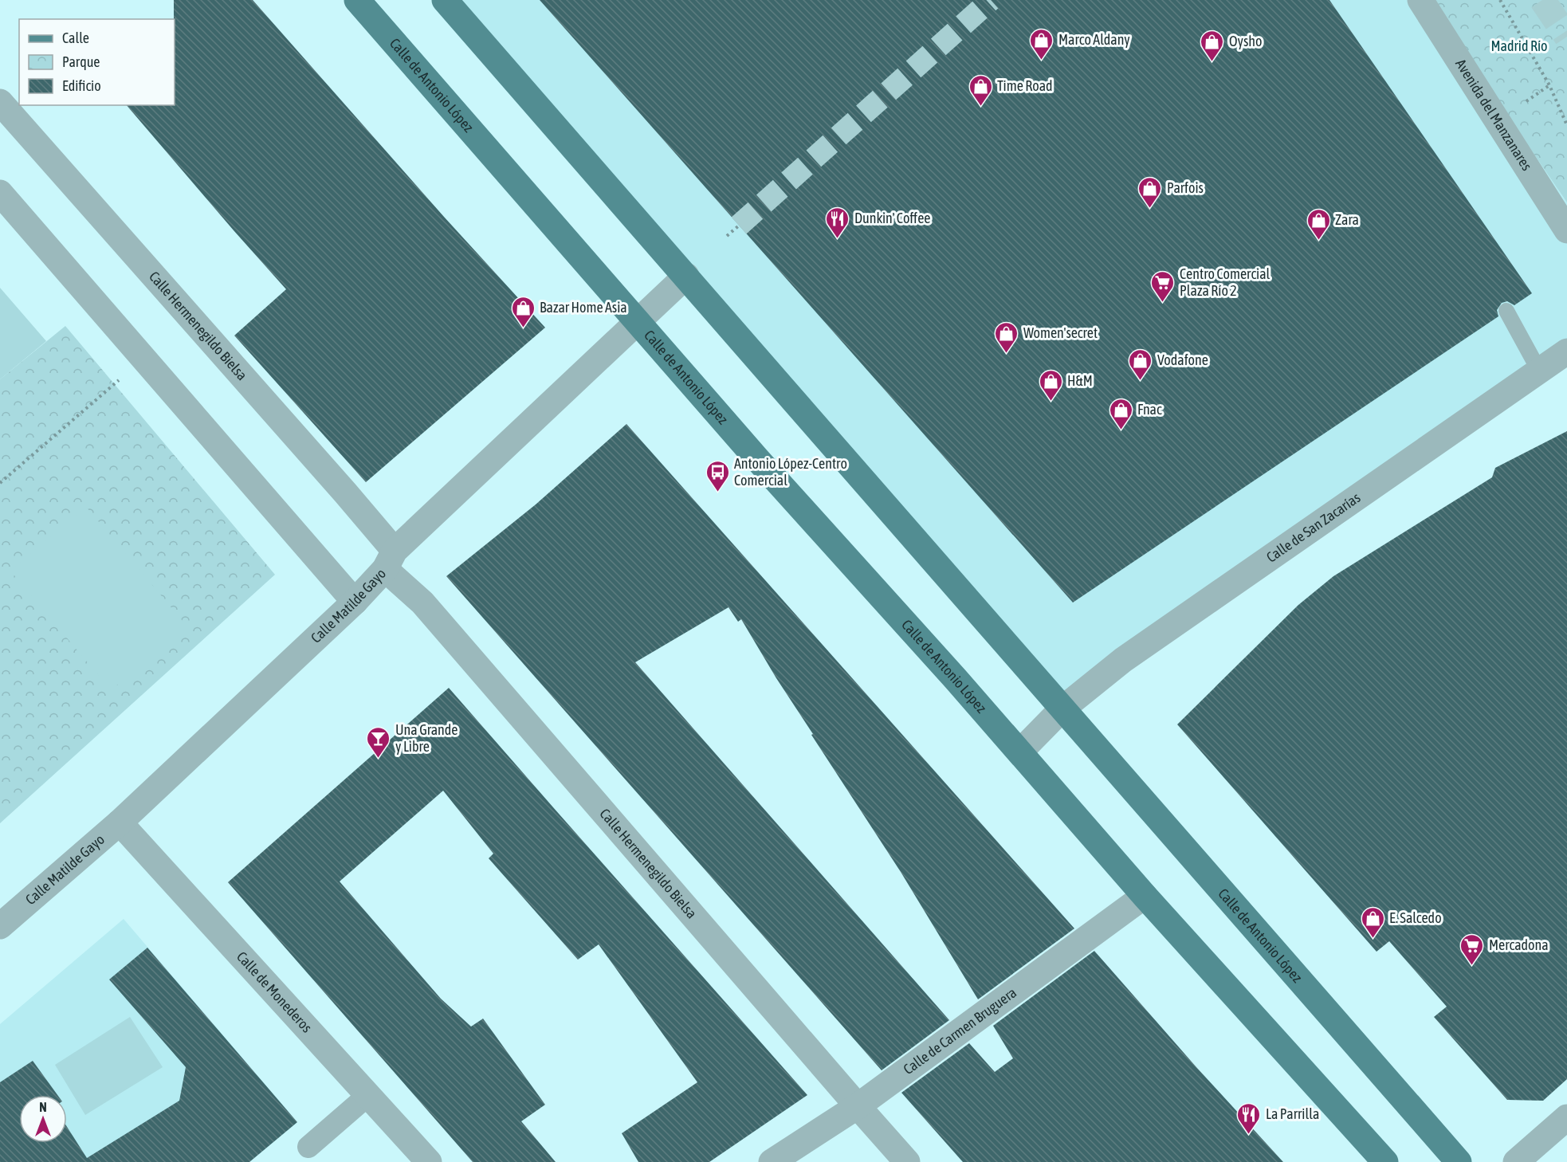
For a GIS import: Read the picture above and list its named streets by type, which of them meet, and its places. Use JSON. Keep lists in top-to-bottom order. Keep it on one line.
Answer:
{"streets":{"main road":["Calle de Antonio López"],"street":["Avenida del Manzanares","Calle Hermenegildo Bielsa","Calle de San Zacarías","Calle Matilde Gayo","Calle de Monederos","Calle de Carmen Bruguera"]},"crossings":[["Calle de Antonio López","Calle de San Zacarías"],["Calle de Antonio López","Calle Matilde Gayo"],["Calle de Antonio López","Calle de Carmen Bruguera"],["Calle Hermenegildo Bielsa","Calle Matilde Gayo"],["Calle Hermenegildo Bielsa","Calle de Carmen Bruguera"],["Calle Matilde Gayo","Calle de Monederos"]],"parks":["Madrid Río"],"places":{"shop":["Marco Aldany","Oysho","Time Road","Parfois","Zara","Bazar Home Asia","Women'secret","Vodafone","H&M","Fnac","E. Salcedo"],"restaurant":["Dunkin' Coffee","La Parrilla"],"supermarket":["Centro Comercial Plaza Río 2","Mercadona"],"bus stop":["Antonio López-Centro Comercial"],"bar":["Una Grande y Libre"]},"legend":["Calle","Parque","Edificio"],"north":"top"}
